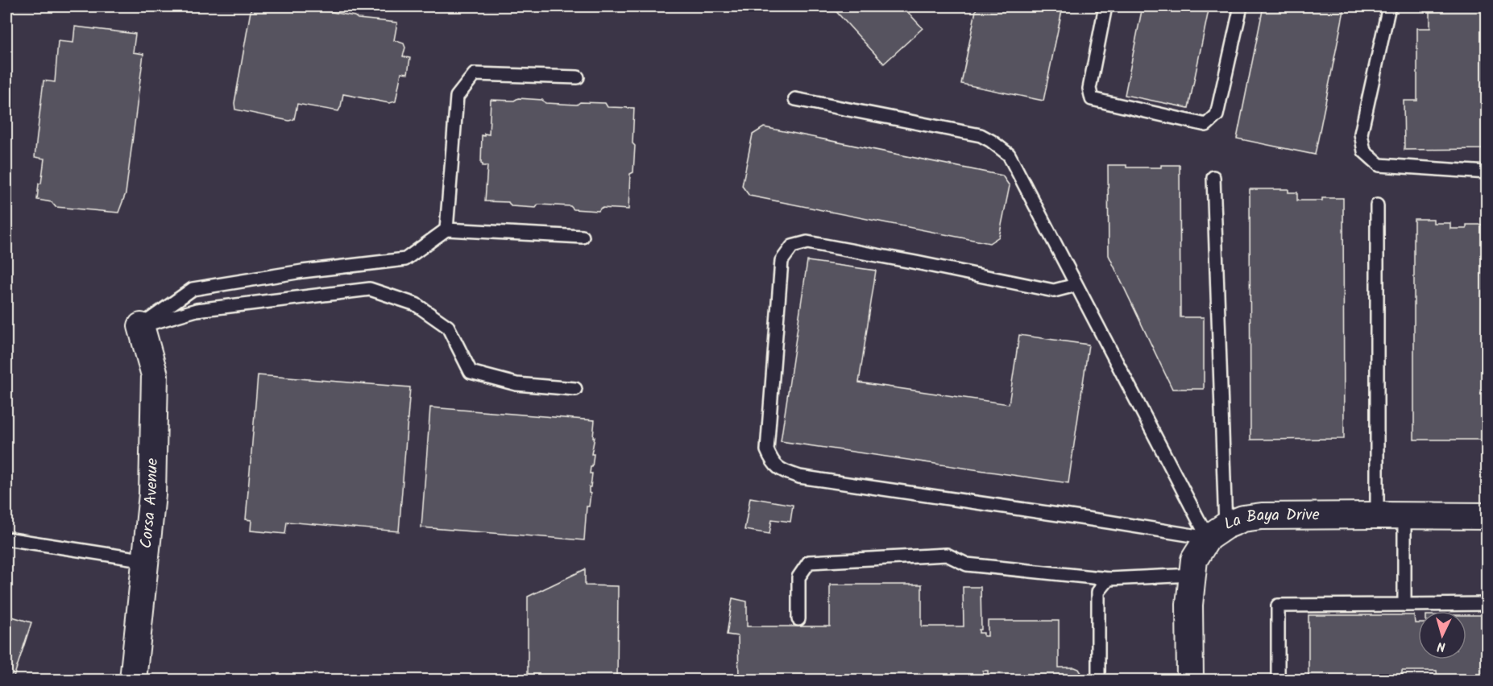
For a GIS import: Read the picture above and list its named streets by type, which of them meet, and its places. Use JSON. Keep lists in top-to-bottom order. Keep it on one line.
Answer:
{"streets":{"street":["Corsa Avenue","La Baya Drive"]},"north":"bottom"}
